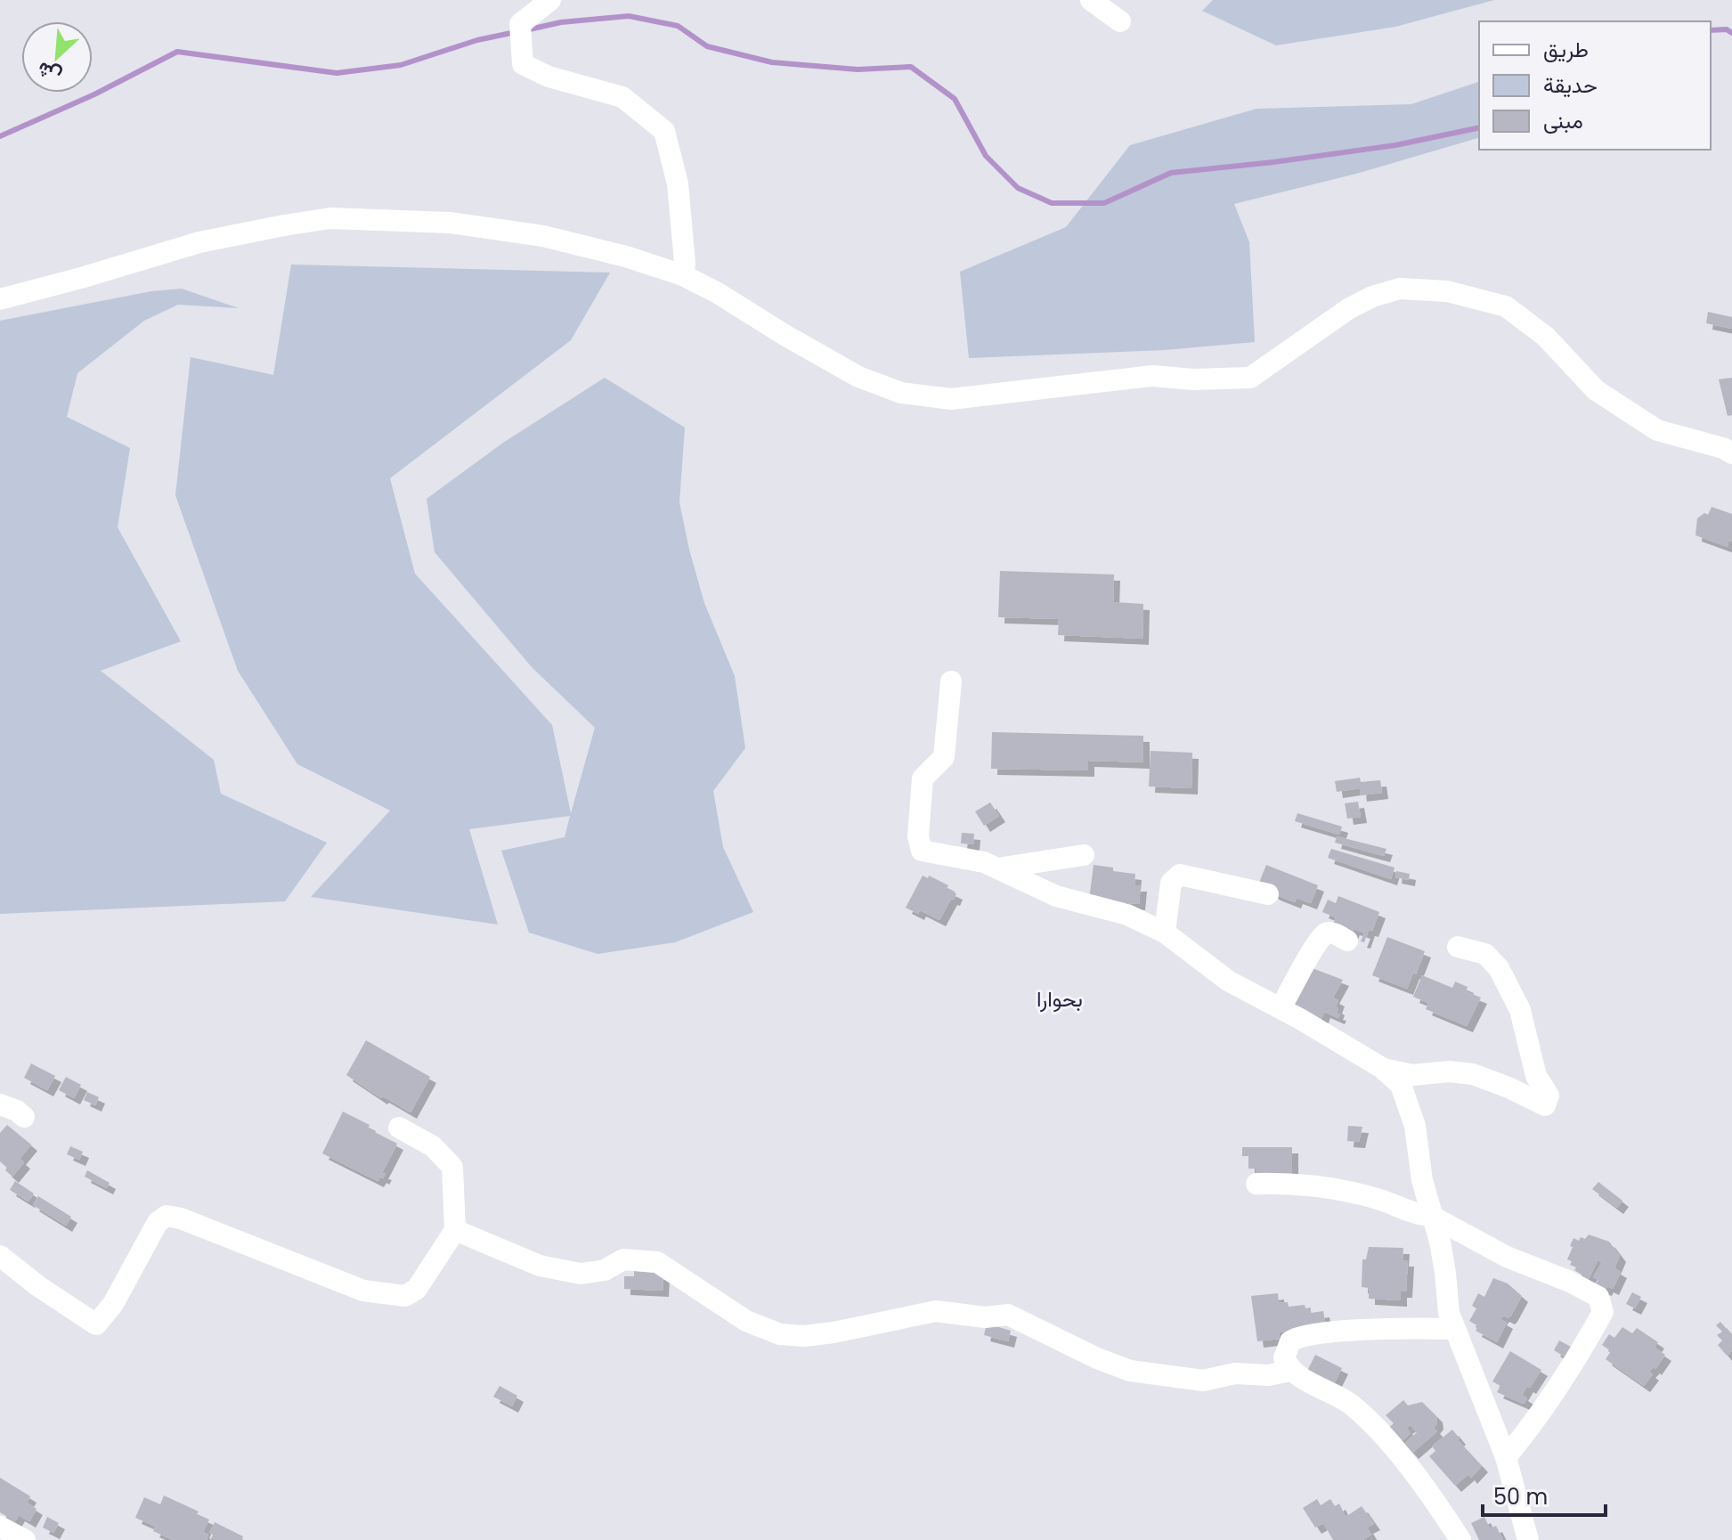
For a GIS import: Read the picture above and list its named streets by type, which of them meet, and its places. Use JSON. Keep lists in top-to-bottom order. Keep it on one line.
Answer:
{"districts":["بحوارا"],"legend":["طريق","حديقة","مبنى"],"scale_bar":"50 m","north":"bottom left"}
